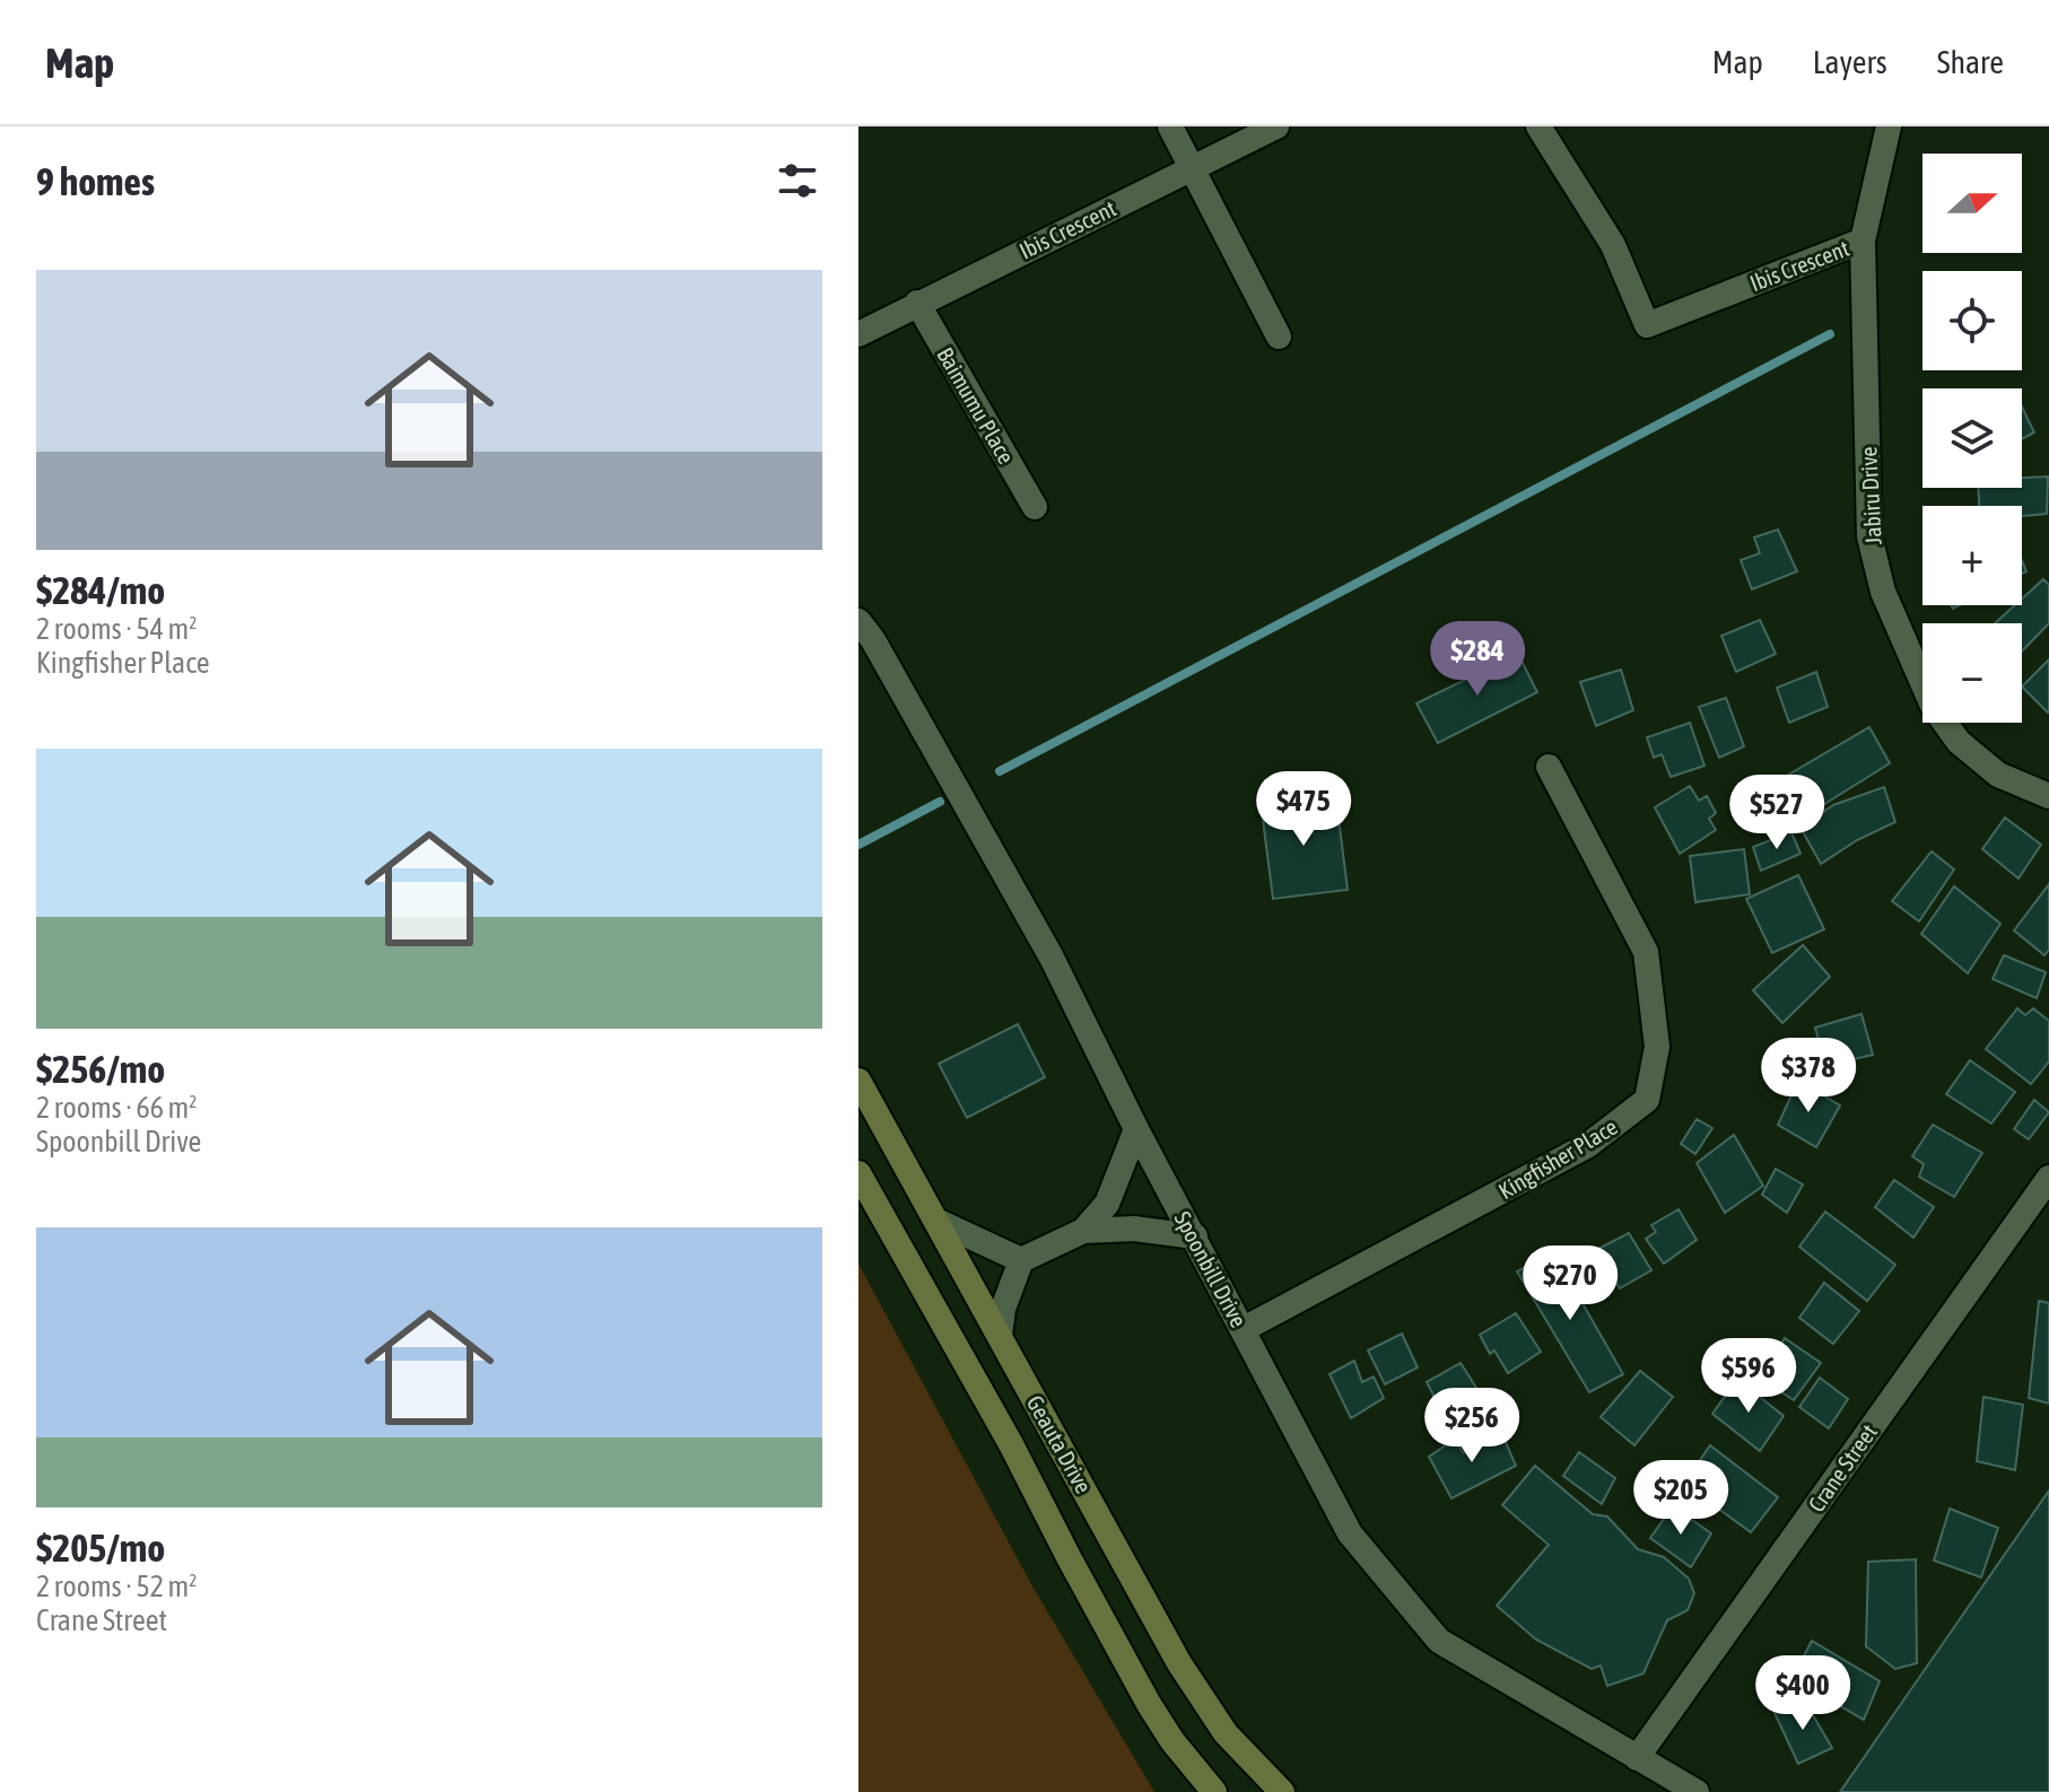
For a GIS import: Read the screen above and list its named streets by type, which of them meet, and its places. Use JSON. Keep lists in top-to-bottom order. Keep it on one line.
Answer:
{"streets":{"main road":["Geauta Drive"],"street":["Ibis Crescent","Baimumu Place","Jabiru Drive","Kingfisher Place","Spoonbill Drive","Crane Street"]},"crossings":[["Ibis Crescent","Baimumu Place"],["Ibis Crescent","Jabiru Drive"],["Kingfisher Place","Spoonbill Drive"],["Spoonbill Drive","Crane Street"]],"north":"right","page":{"header":"Map","nav":["Map","Layers","Share"],"heading":"9 homes","map_buttons":["+","−"],"list":[{"name":"$284/mo","note":"2 rooms · 54 m² · Kingfisher Place"},{"name":"$256/mo","note":"2 rooms · 66 m² · Spoonbill Drive"},{"name":"$205/mo","note":"2 rooms · 52 m² · Crane Street"}],"price":["$284","$475","$527","$378","$270","$596","$256","$205","$400"]}}
